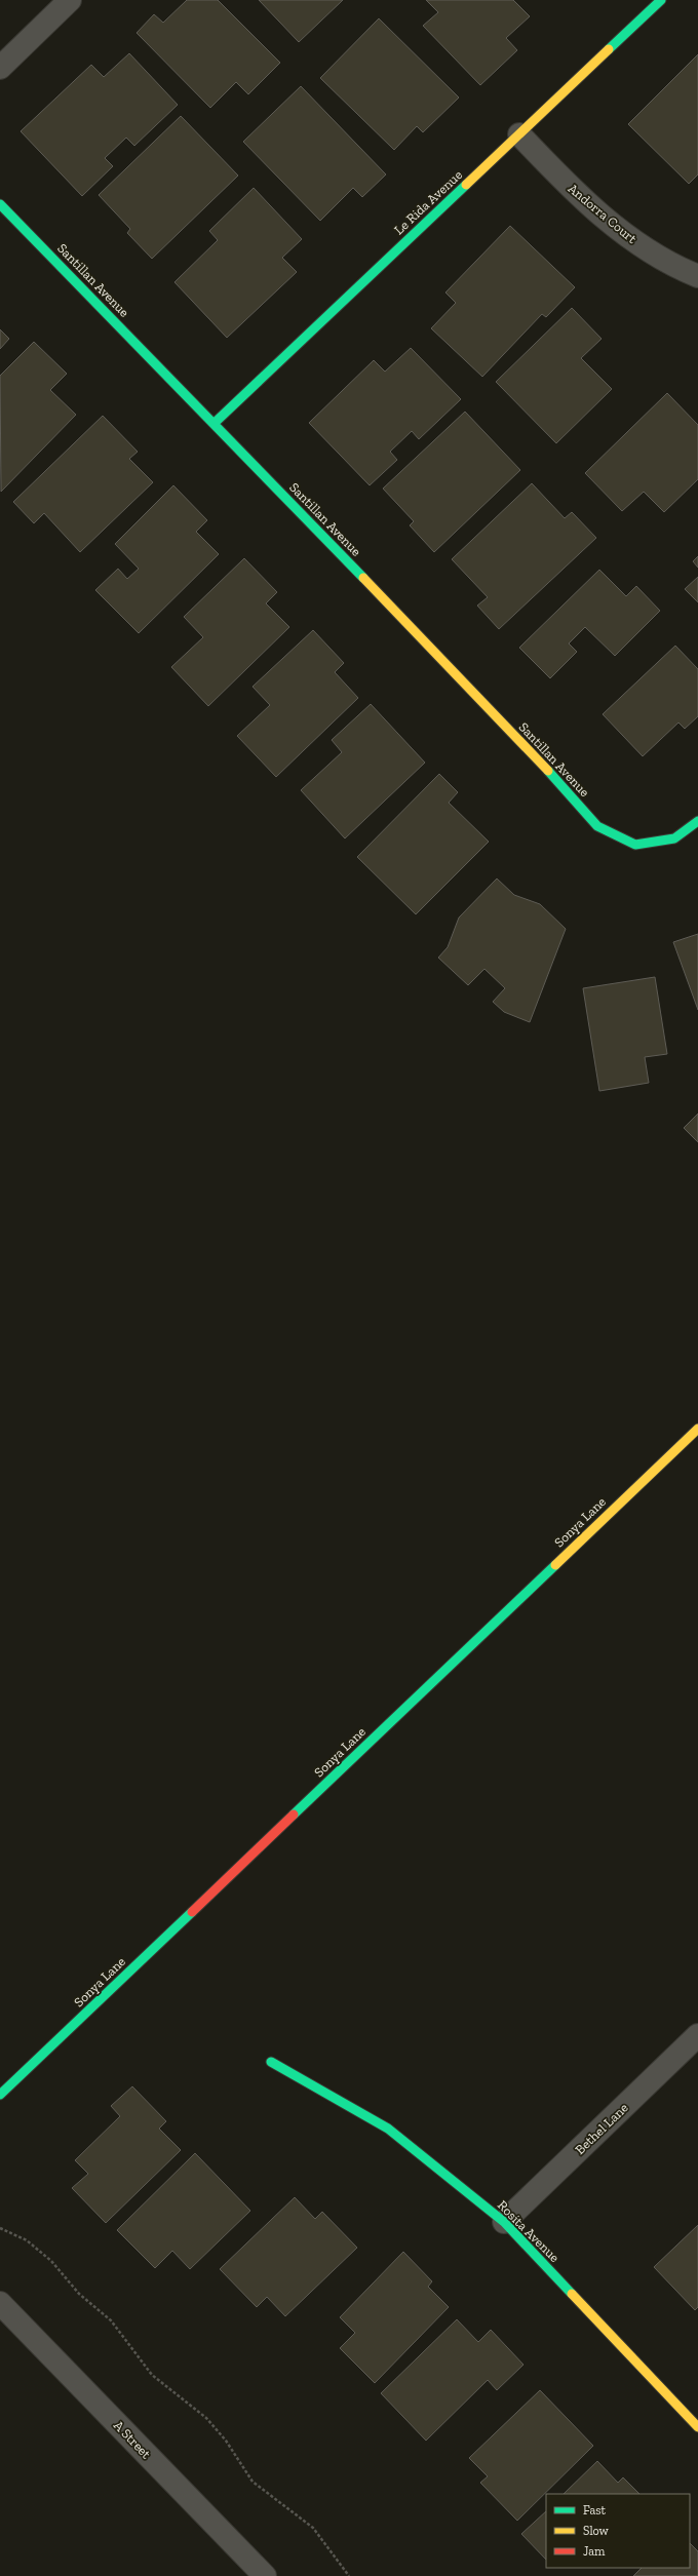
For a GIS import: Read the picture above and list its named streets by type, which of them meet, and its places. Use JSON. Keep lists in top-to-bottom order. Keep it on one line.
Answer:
{"streets":{"street":["Le Rida Avenue","Andorra Court","Santillan Avenue","Sonya Lane","Bethel Lane","Rosita Avenue","A Street"]},"crossings":[["Le Rida Avenue","Andorra Court"],["Le Rida Avenue","Santillan Avenue"],["Bethel Lane","Rosita Avenue"]],"legend":["Fast","Slow","Jam"]}
